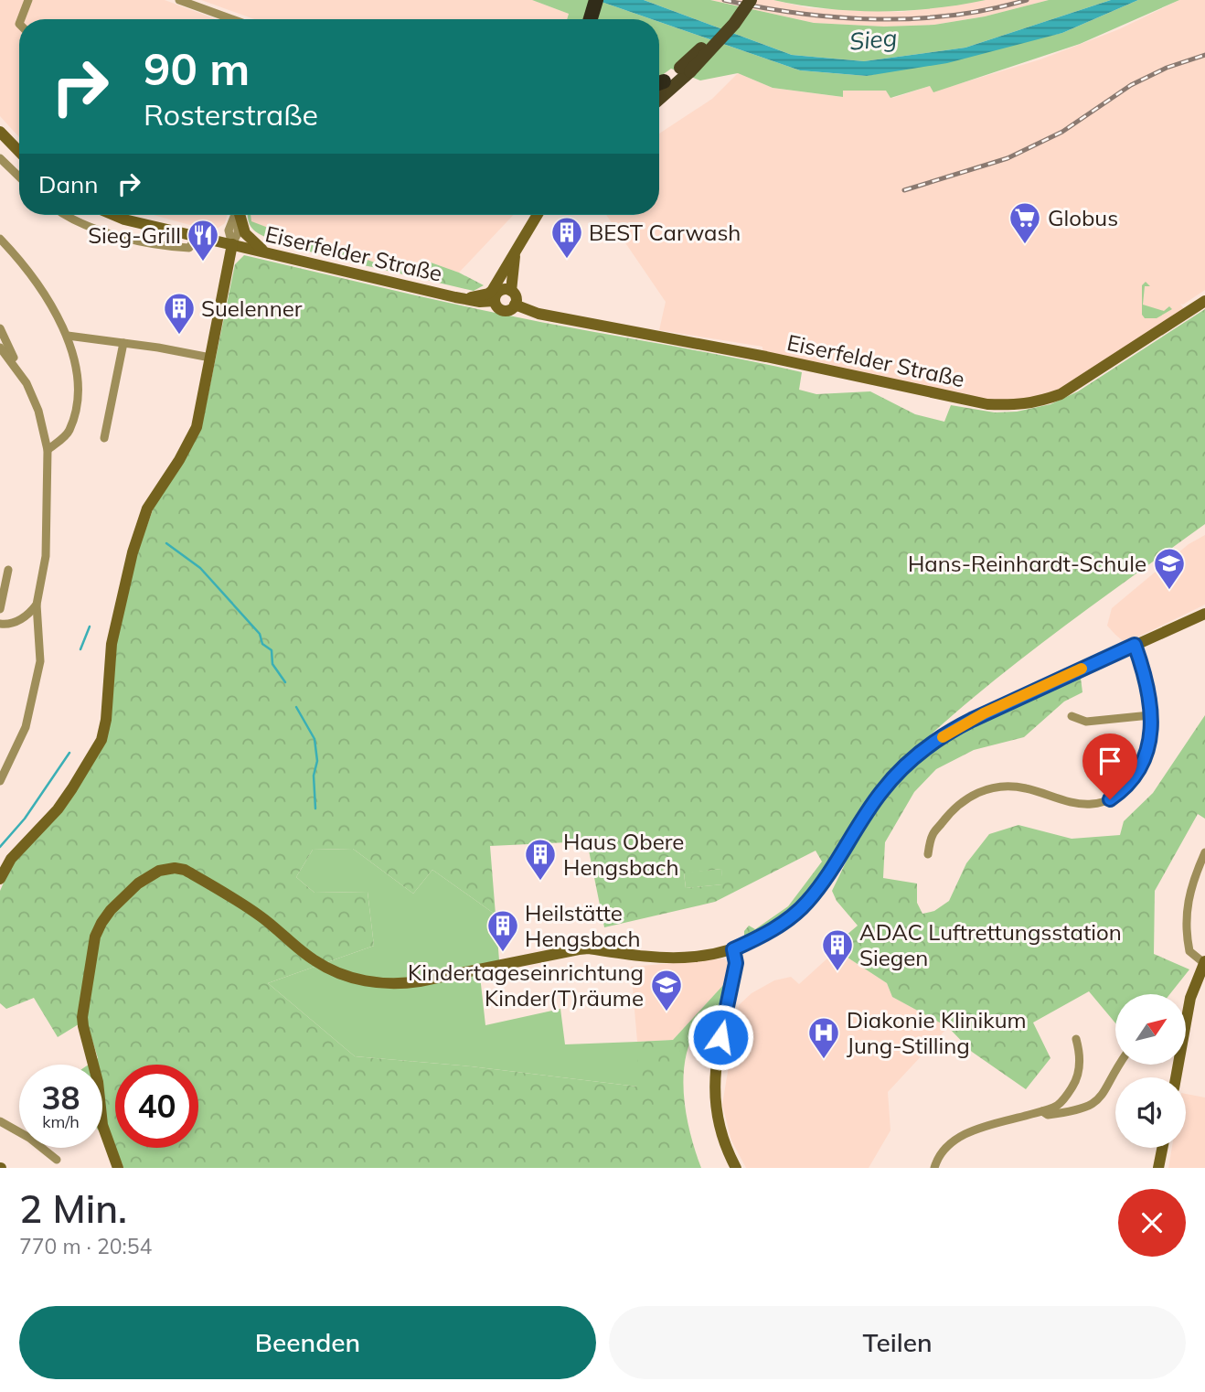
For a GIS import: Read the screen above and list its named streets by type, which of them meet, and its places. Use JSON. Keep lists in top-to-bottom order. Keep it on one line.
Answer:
{"streets":{"street":["Eiserfelder Straße"]},"water":["Sieg"],"places":{"supermarket":["Globus"],"building":["BEST Carwash","Suelenner","Haus Obere Hengsbach","Heilstätte Hengsbach","ADAC Luftrettungsstation Siegen"],"restaurant":["Sieg-Grill"],"school or university":["Hans-Reinhardt-Schule","Kindertageseinrichtung Kinder(T)räume"],"hospital":["Diakonie Klinikum Jung-Stilling"]},"north":"top right","page":{"turn":["90 m","Rosterstraße"],"then":"Dann","speed":"38 km/h","limit":"40","heading":["2 Min.","770 m · 20:54"],"buttons":["Beenden","Teilen"]}}
